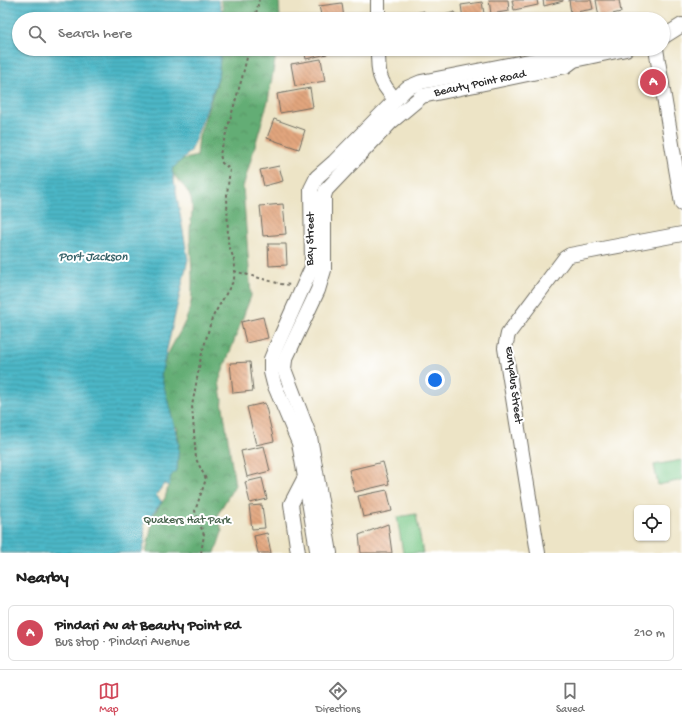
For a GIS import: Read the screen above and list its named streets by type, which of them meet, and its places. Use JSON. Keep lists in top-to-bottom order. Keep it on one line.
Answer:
{"streets":{"street":["Beauty Point Road","Bay Street","Euryalus Street"]},"crossings":[["Beauty Point Road","Bay Street"]],"water":["Port Jackson"],"parks":["Quakers Hat Park"],"page":{"search":"Search here","pins":"A","heading":"Nearby","list":[{"mark":"A","name":"Pindari Av at Beauty Point Rd","note":"Bus stop · Pindari Avenue","value":"210 m"}],"nav":["Map","Directions","Saved"]}}
